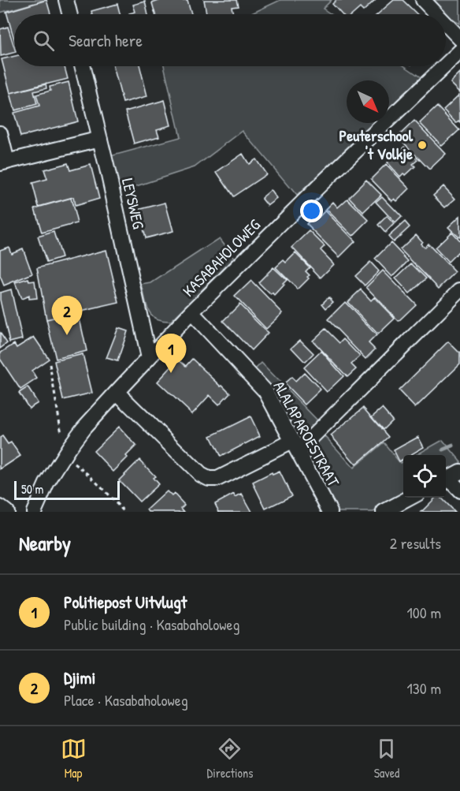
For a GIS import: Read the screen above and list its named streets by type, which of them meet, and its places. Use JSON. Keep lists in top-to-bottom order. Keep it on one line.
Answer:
{"streets":{"street":["LEYSWEG","KASABAHOLOWEG","ALALAPAROESTRAAT"]},"crossings":[["LEYSWEG","KASABAHOLOWEG"],["KASABAHOLOWEG","ALALAPAROESTRAAT"]],"places":["Peuterschool 't Volkje"],"scale_bar":"50 m","north":"bottom right","page":{"search":"Search here","pins":["2","1"],"scale":"50 m","heading":["Nearby","2 results"],"list":[{"mark":"1","name":"Politiepost Uitvlugt","note":"Public building · Kasabaholoweg","value":"100 m"},{"mark":"2","name":"Djimi","note":"Place · Kasabaholoweg","value":"130 m"}],"nav":["Map","Directions","Saved"]}}
